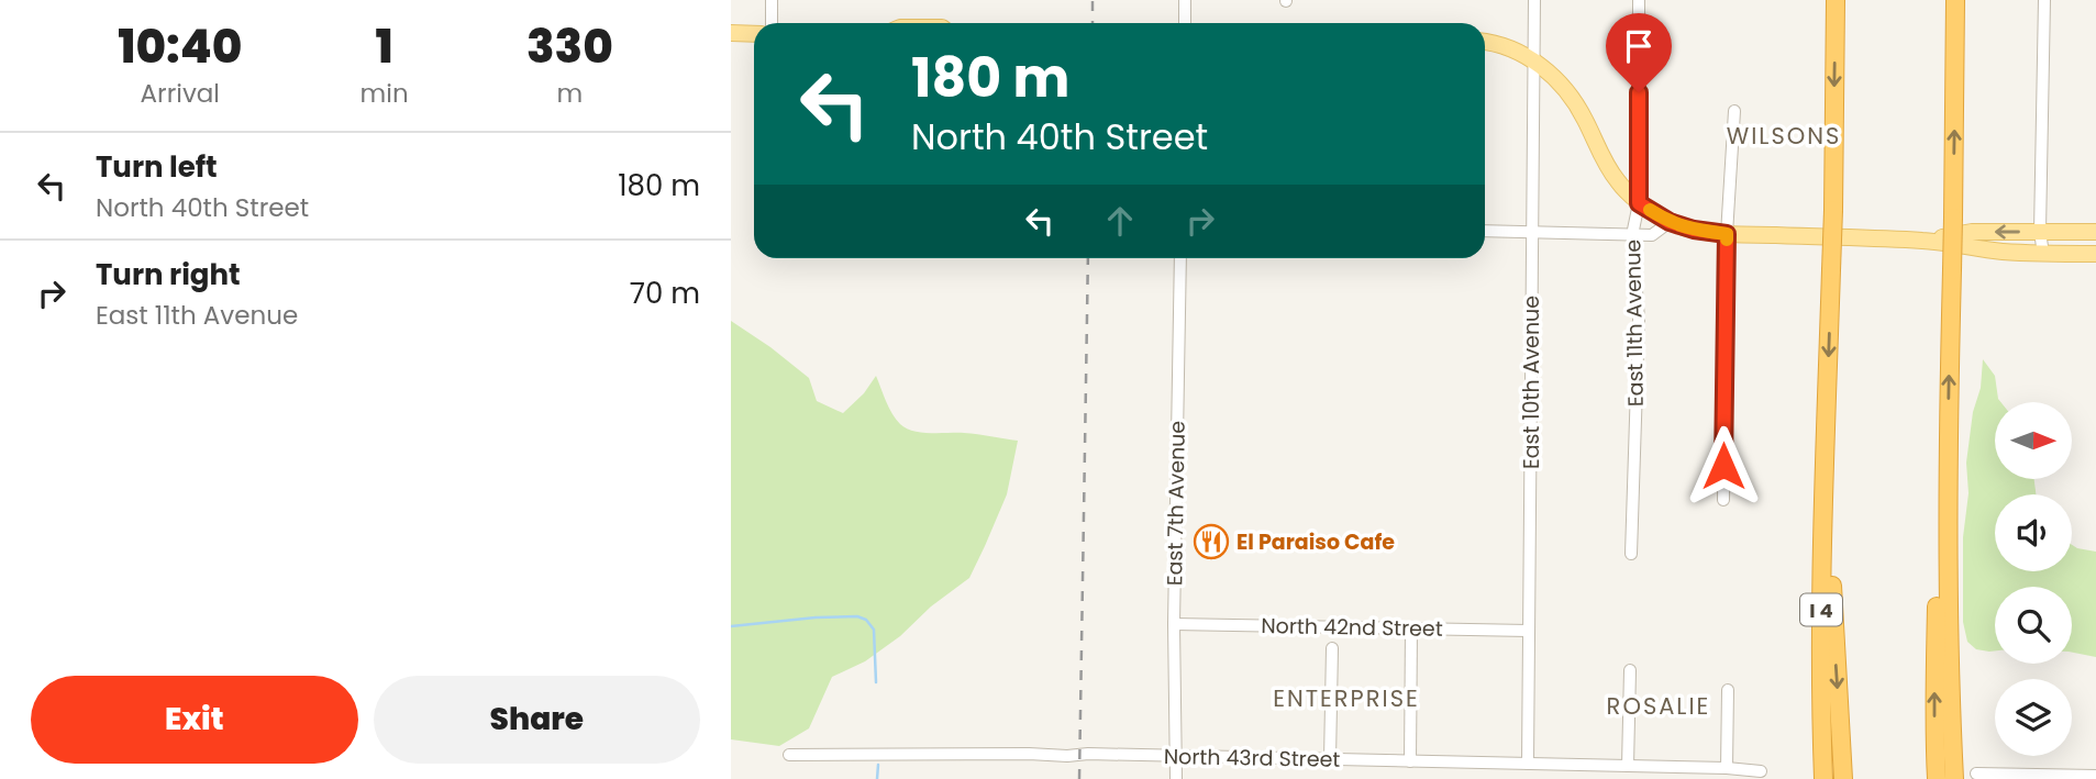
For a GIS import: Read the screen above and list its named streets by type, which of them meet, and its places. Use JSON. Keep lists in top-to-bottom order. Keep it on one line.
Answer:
{"streets":{"highway":["I 4"],"street":["East 11th Avenue","East 10th Avenue","East 7th Avenue","North 42nd Street","North 43rd Street"]},"crossings":[["East 10th Avenue","North 42nd Street"],["East 10th Avenue","North 43rd Street"],["East 7th Avenue","North 42nd Street"],["East 7th Avenue","North 43rd Street"]],"districts":["WILSONS","ENTERPRISE","ROSALIE"],"places":{"restaurant":["El Paraiso Cafe"]},"north":"right","page":{"eta":["10:40","Arrival","1","min","330","m"],"turn":["180 m","North 40th Street"],"list":[{"name":"Turn left","note":"North 40th Street","value":"180 m"},{"name":"Turn right","note":"East 11th Avenue","value":"70 m"}],"buttons":["Exit","Share"]}}
